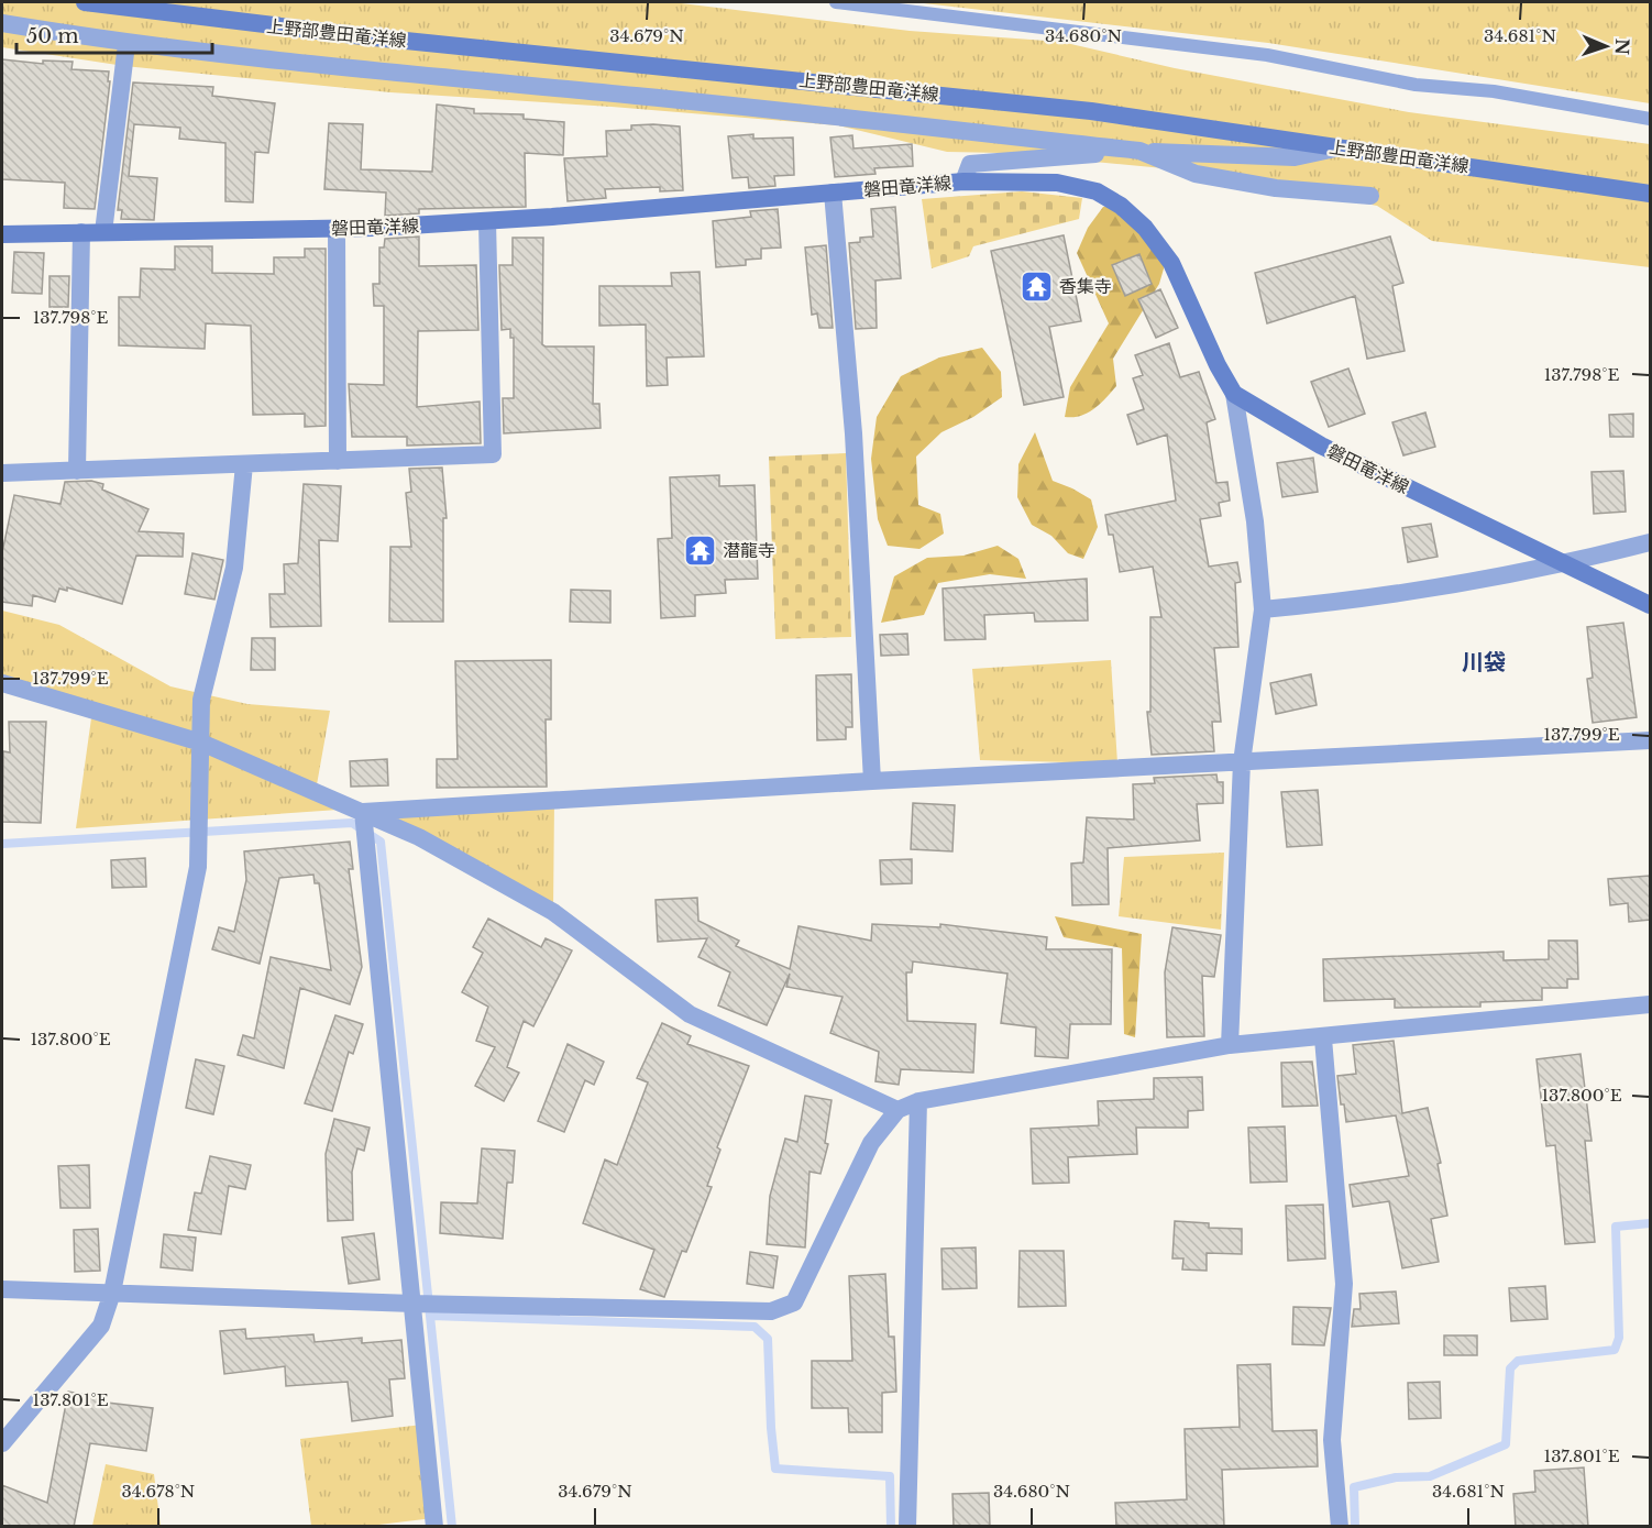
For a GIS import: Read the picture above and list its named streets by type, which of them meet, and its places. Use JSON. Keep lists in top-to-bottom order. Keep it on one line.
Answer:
{"streets":{"main road":["上野部豊田竜洋線","磐田竜洋線"]},"districts":["川袋"],"places":{"temple":["香集寺","潜龍寺"]},"scale_bar":"50 m","north":"right","coordinates":["34.679°N","34.680°N","34.681°N","137.798°E","137.799°E","137.800°E","137.801°E","34.678°N"]}
